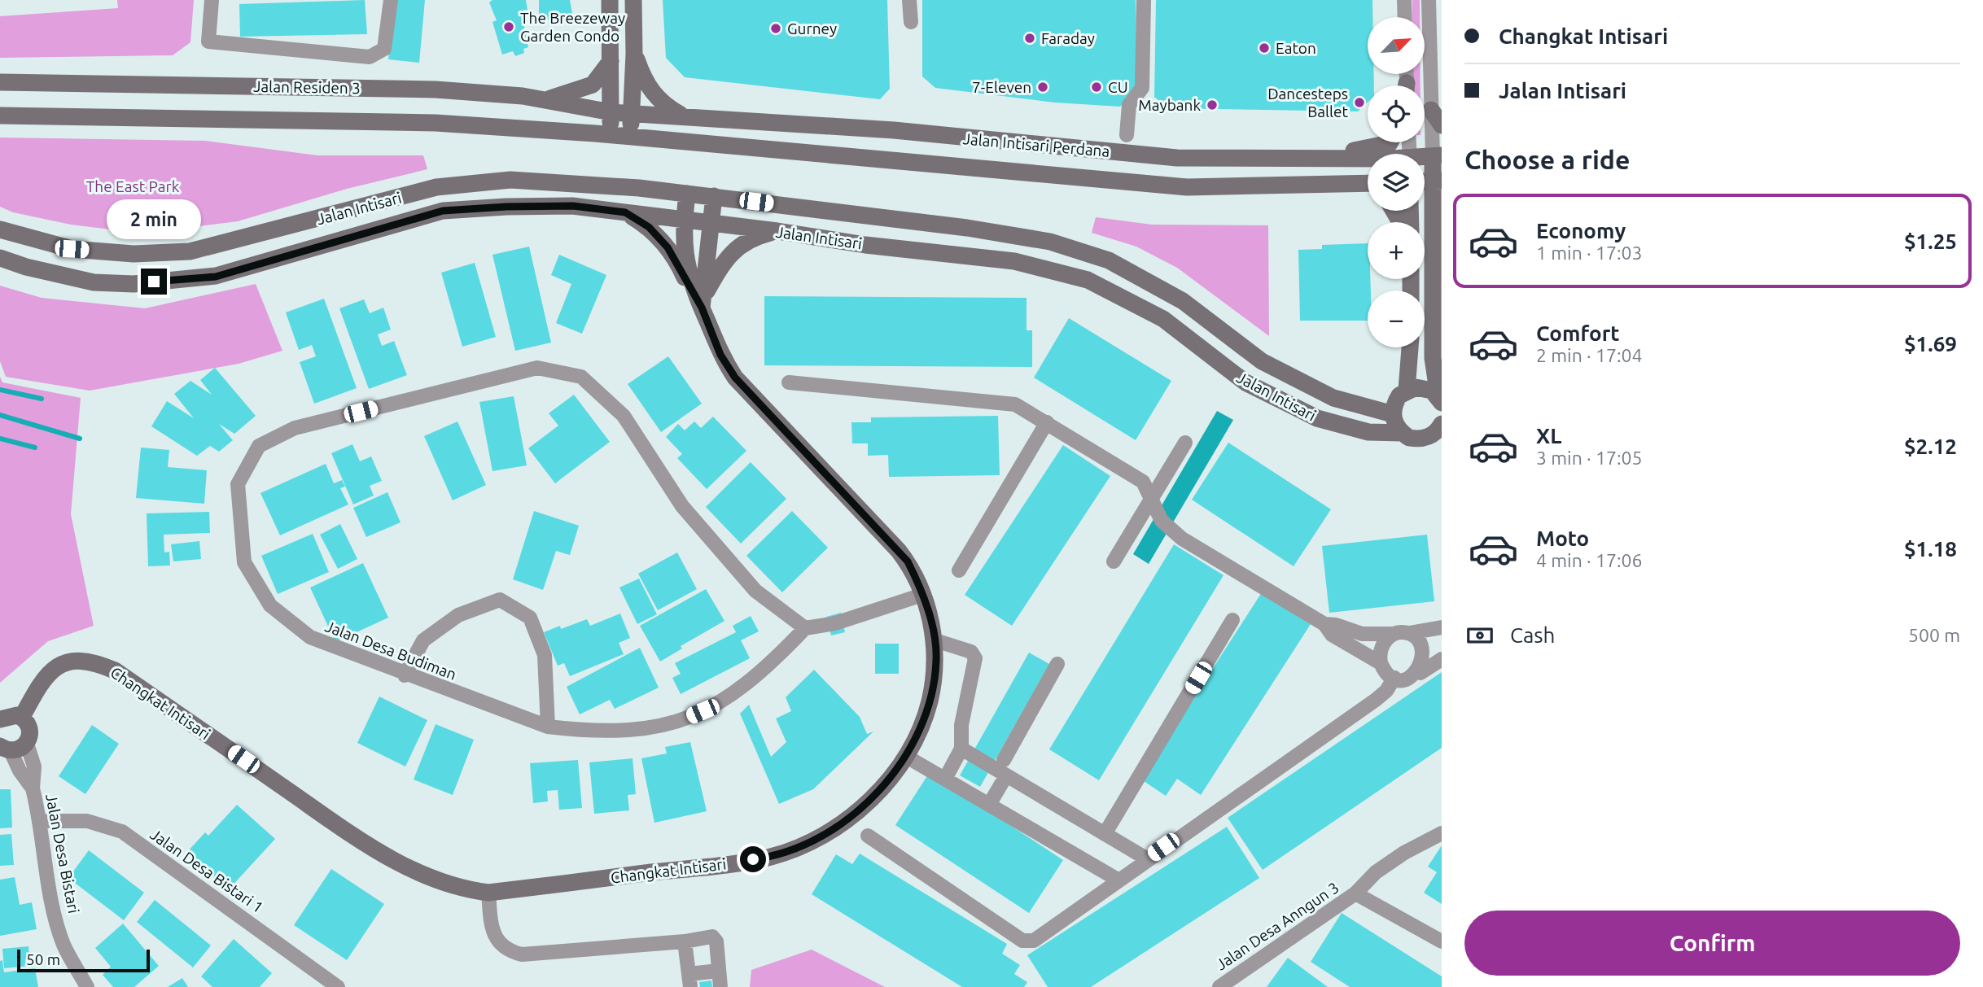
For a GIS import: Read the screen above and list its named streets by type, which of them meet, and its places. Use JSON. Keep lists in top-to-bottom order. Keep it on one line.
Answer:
{"streets":{"street":["Jalan Residen 3","Jalan Intisari Perdana","Jalan Intisari","Jalan Desa Budiman","Changkat Intisari","Jalan Desa Bistari","Jalan Desa Bistari 1","Jalan Desa Anngun 3"]},"crossings":[["Jalan Residen 3","Jalan Intisari Perdana"],["Jalan Intisari","Changkat Intisari"],["Jalan Desa Bistari","Jalan Desa Bistari 1"]],"parks":["The East Park"],"places":["The Breezeway Garden Condo","Gurney","Faraday","Eaton","7-Eleven","CU","Dancesteps Ballet","Maybank"],"scale_bar":"50 m","north":"top right","page":{"banner":["Changkat Intisari","Jalan Intisari"],"map_buttons":["+","−"],"heading":"Choose a ride","list":[{"name":"Economy","note":"1 min · 17:03","value":"$1.25"},{"name":"Comfort","note":"2 min · 17:04","value":"$1.69"},{"name":"XL","note":"3 min · 17:05","value":"$2.12"},{"name":"Moto","note":"4 min · 17:06","value":"$1.18"}],"bubble":"2 min","pay":["Cash","500 m"],"buttons":"Confirm","scale":"50 m"}}
